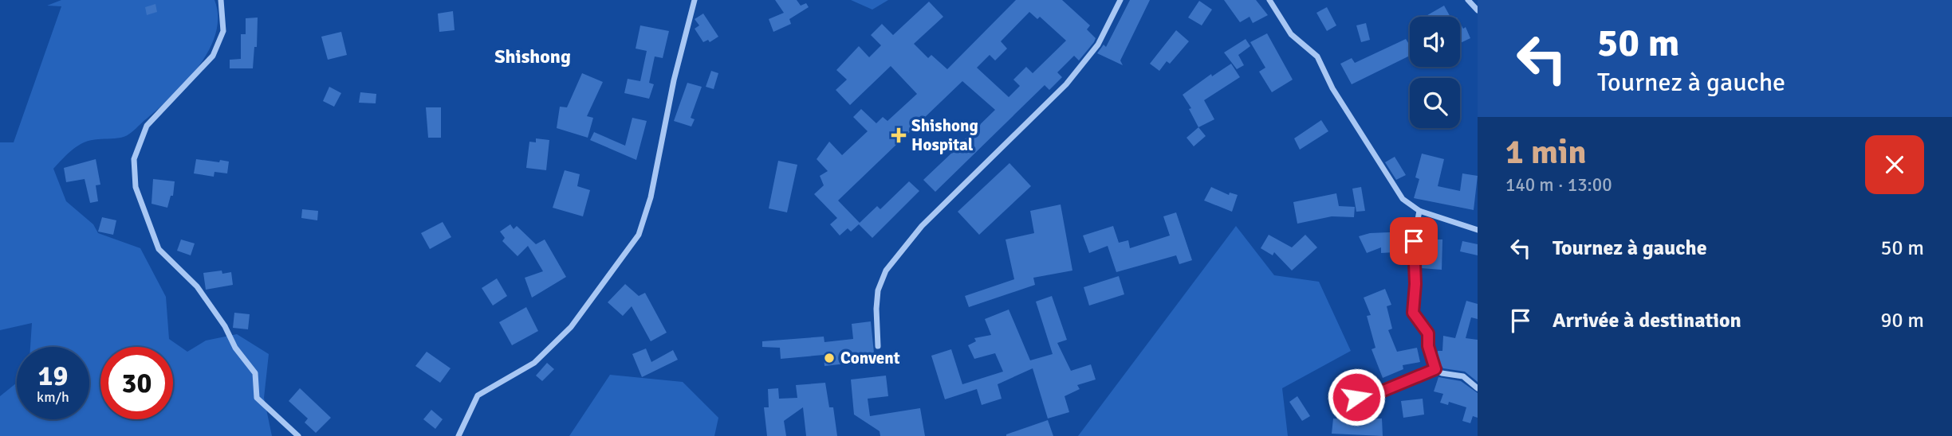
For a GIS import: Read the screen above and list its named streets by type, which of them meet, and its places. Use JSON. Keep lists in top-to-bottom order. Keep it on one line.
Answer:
{"districts":["Shishong"],"places":{"health":["Shishong Hospital"],"other":["Convent"]},"page":{"turn":["50 m","Tournez à gauche"],"heading":["1 min","140 m · 13:00"],"list":[{"name":"Tournez à gauche","value":"50 m"},{"name":"Arrivée à destination","value":"90 m"}],"speed":"19 km/h","limit":"30"}}
